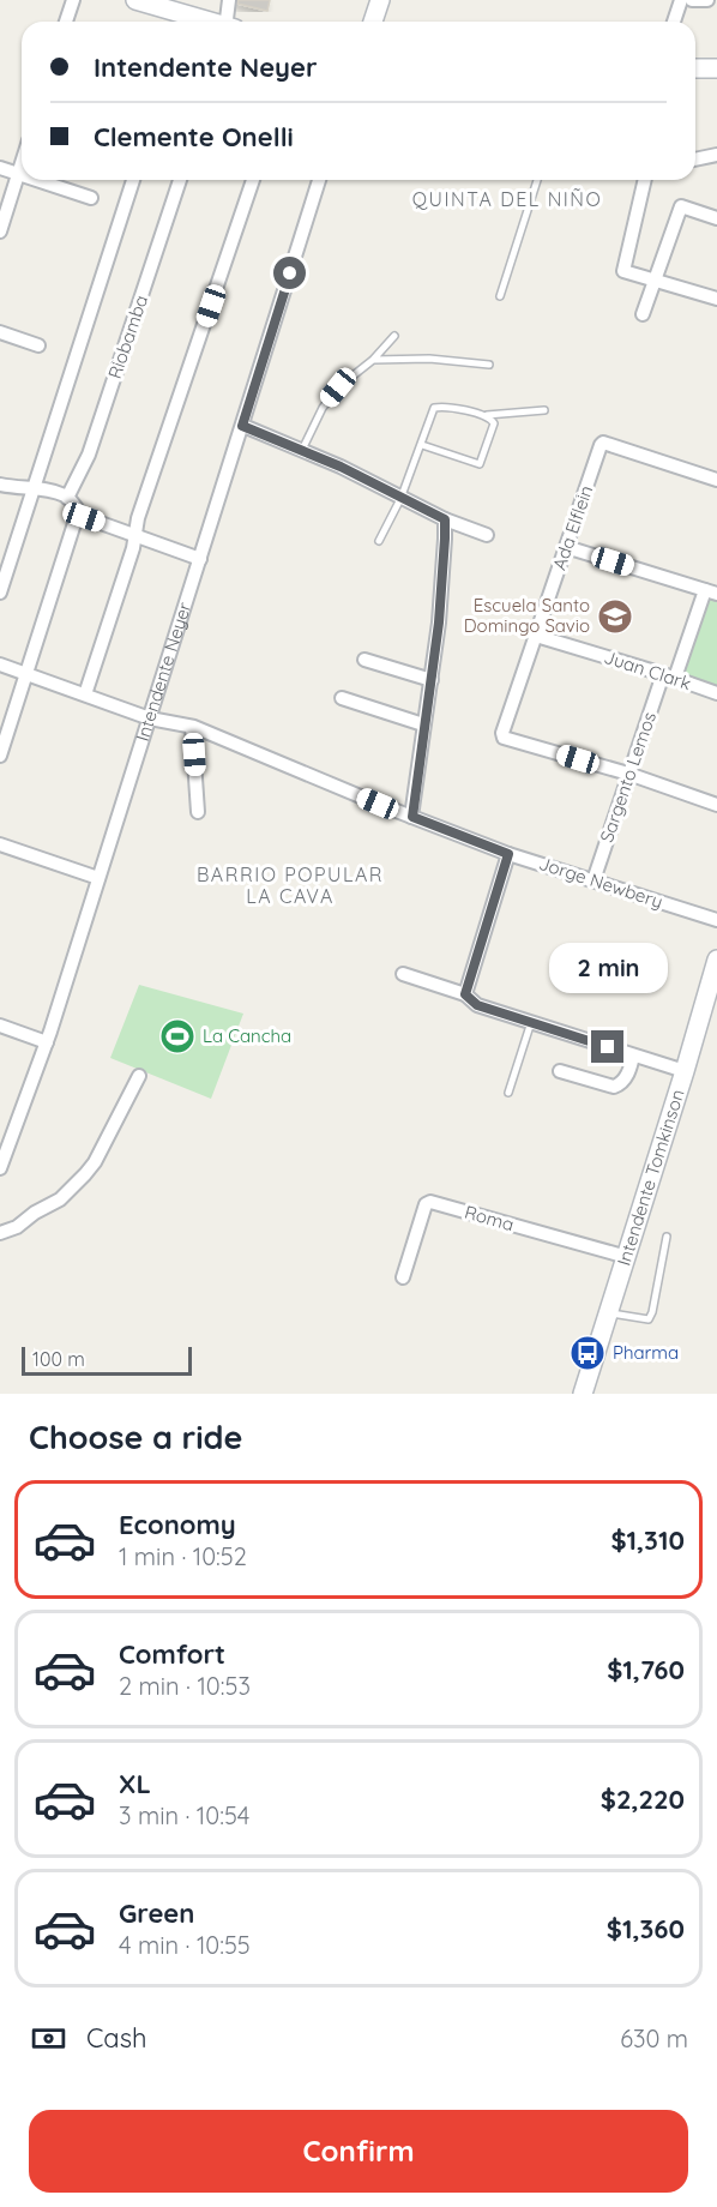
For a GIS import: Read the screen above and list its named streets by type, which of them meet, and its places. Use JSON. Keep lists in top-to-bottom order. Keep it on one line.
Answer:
{"streets":{"street":["Riobamba","Ada Elflein","Juan Clark","Intendente Neyer","Sargento Lemos","Jorge Newbery","Intendente Tomkinson","Roma"]},"crossings":[["Ada Elflein","Juan Clark"],["Ada Elflein","Sargento Lemos"],["Juan Clark","Sargento Lemos"],["Intendente Neyer","Jorge Newbery"],["Sargento Lemos","Jorge Newbery"],["Intendente Tomkinson","Roma"]],"districts":["QUINTA DEL NIÑO","BARRIO POPULAR LA CAVA"],"places":{"school or university":["Escuela Santo Domingo Savio"],"sports":["La Cancha"],"bus stop":["Pharma"]},"scale_bar":"100 m","page":{"banner":["Intendente Neyer","Clemente Onelli"],"bubble":"2 min","scale":"100 m","heading":"Choose a ride","list":[{"name":"Economy","note":"1 min · 10:52","value":"$1,310"},{"name":"Comfort","note":"2 min · 10:53","value":"$1,760"},{"name":"XL","note":"3 min · 10:54","value":"$2,220"},{"name":"Green","note":"4 min · 10:55","value":"$1,360"}],"pay":["Cash","630 m"],"buttons":"Confirm"}}
